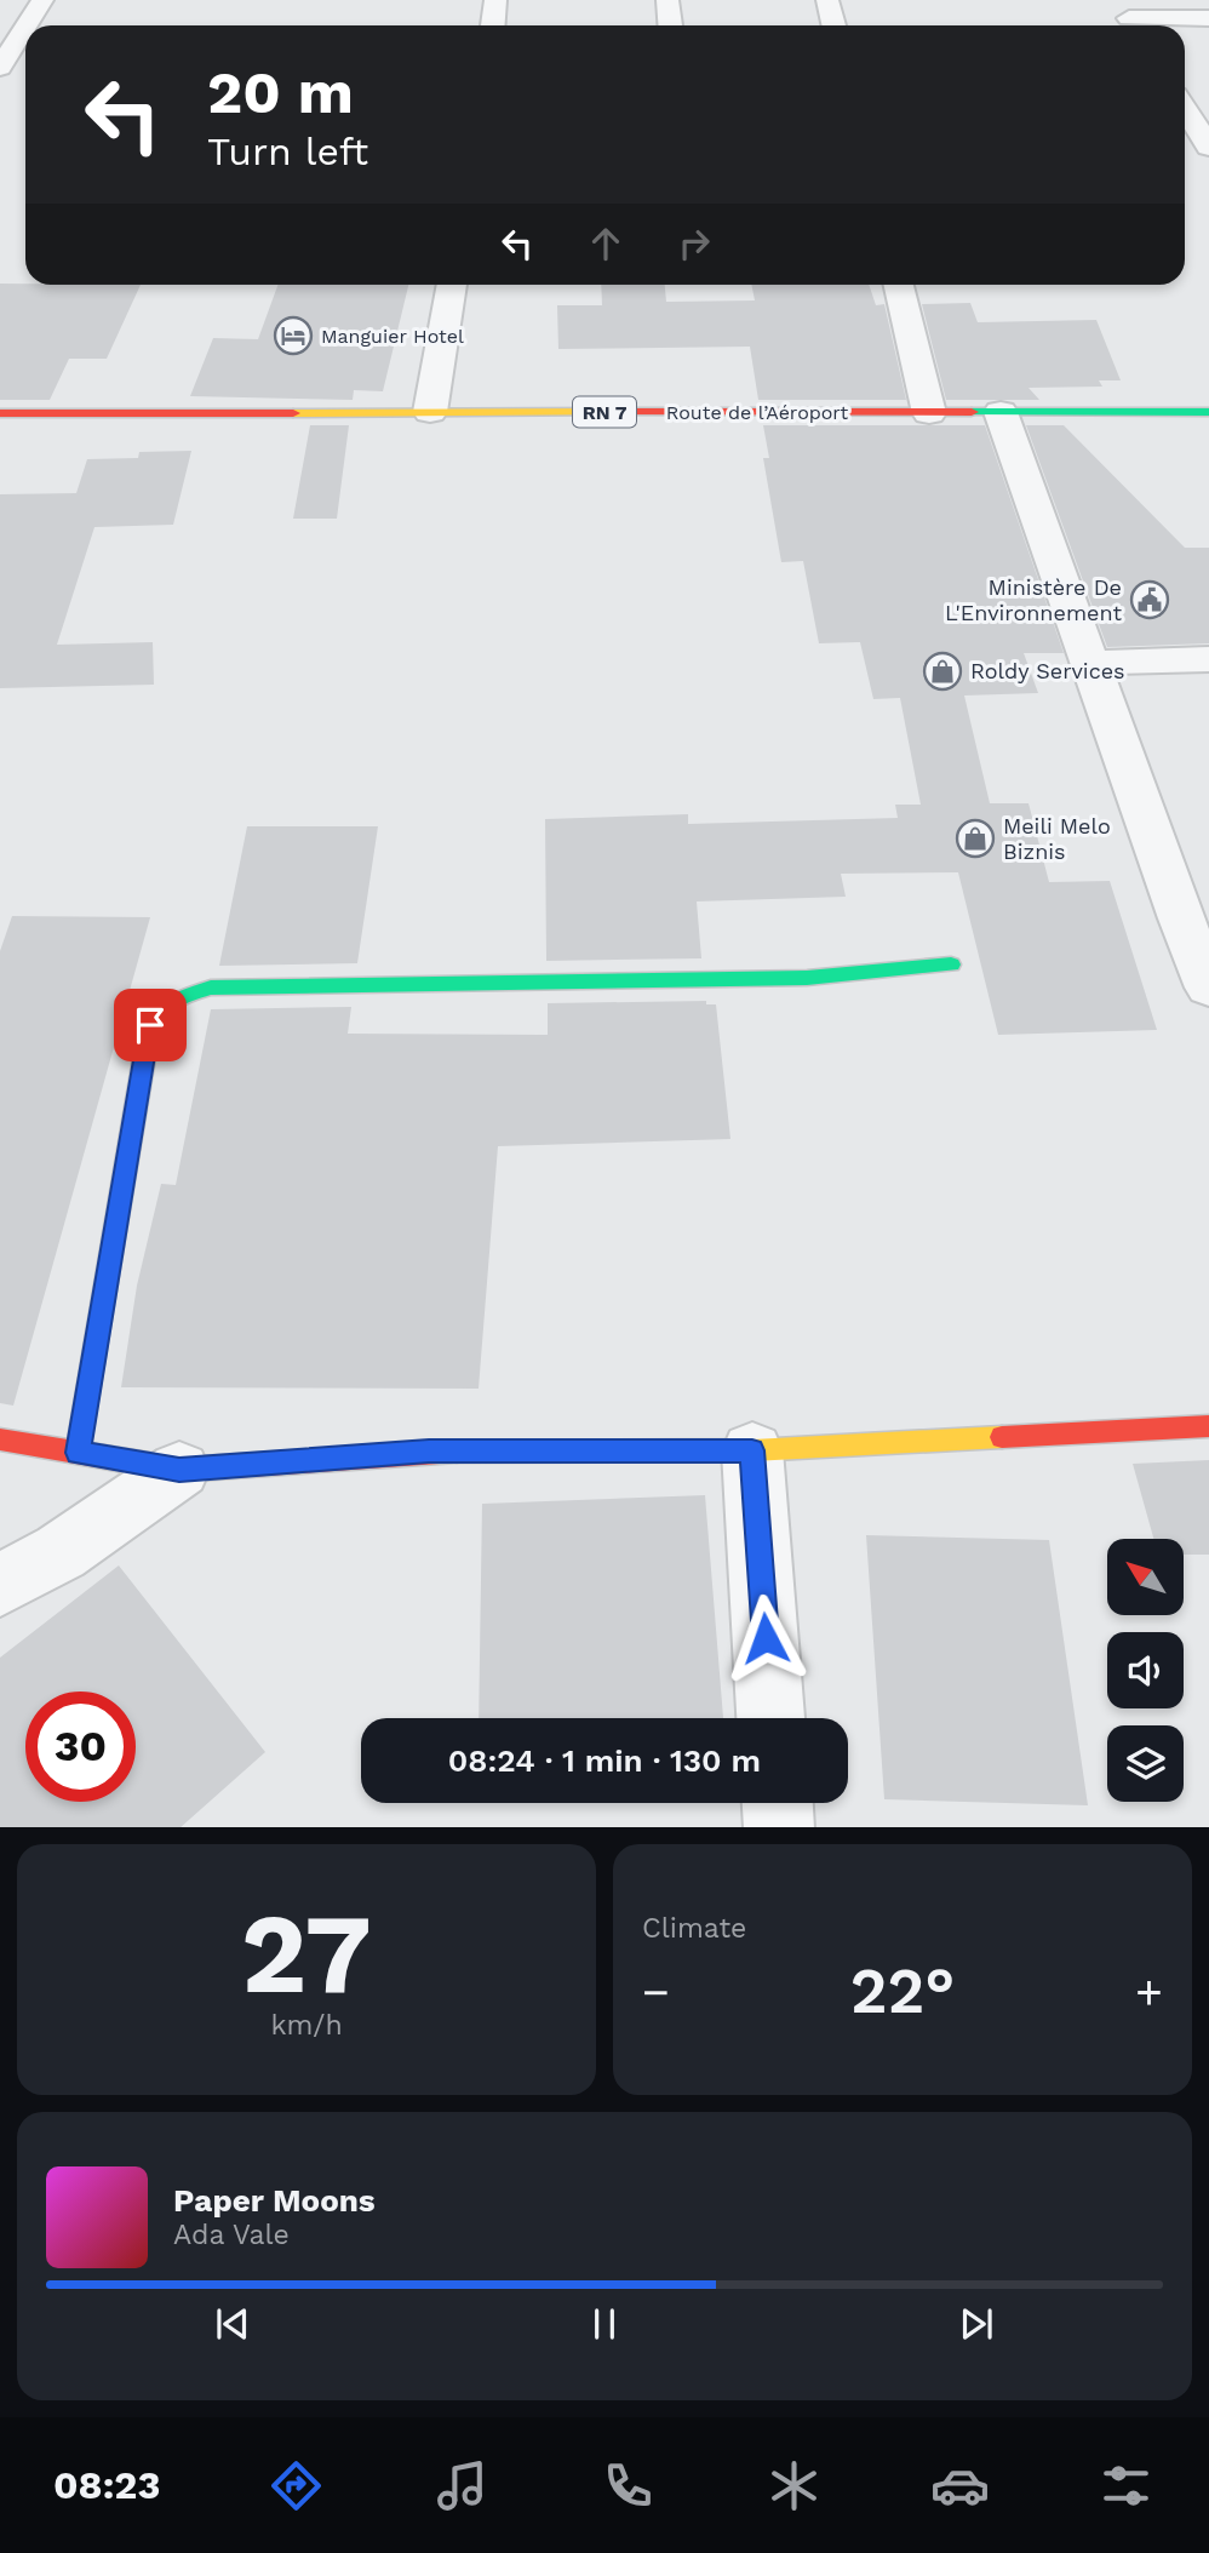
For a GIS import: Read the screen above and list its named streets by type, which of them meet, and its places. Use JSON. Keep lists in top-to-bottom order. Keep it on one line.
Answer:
{"streets":{"street":["RN 7","Route de l’Aéroport"]},"places":{"hotel":["Manguier Hotel"],"public building":["Ministère De L'Environnement"],"shop":["Roldy Services","Meili Melo Biznis"]},"north":"top left","page":{"turn":["20 m","Turn left"],"limit":"30","trip":"08:24 · 1 min · 130 m","tile":[["27","km/h"],"Climate"],"heat":["−","22°","+"],"song":["Paper Moons","Ada Vale"],"tabs":"08:23"}}
